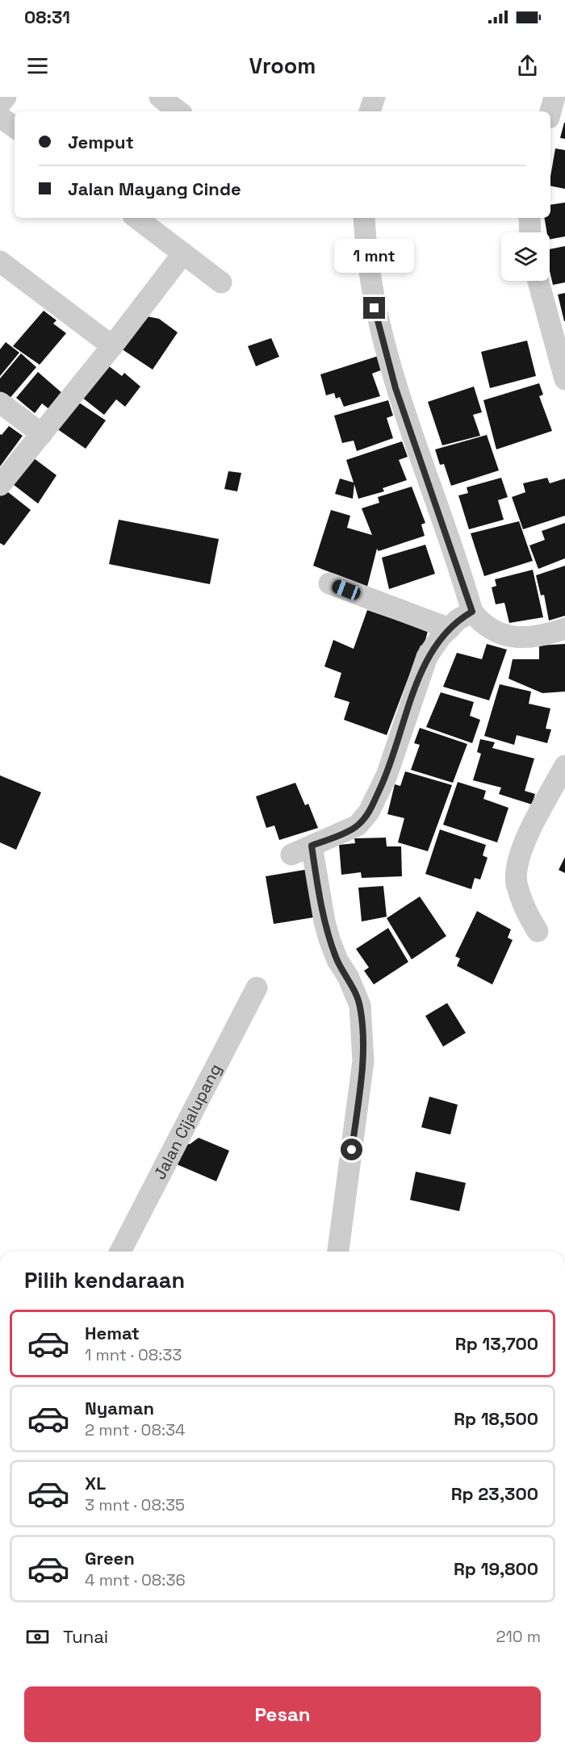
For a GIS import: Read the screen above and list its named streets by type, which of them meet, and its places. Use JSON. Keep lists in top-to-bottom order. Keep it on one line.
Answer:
{"streets":{"street":["Jalan Cijalupang"]},"page":{"status":"08:31","header":"Vroom","banner":["Jemput","Jalan Mayang Cinde"],"bubble":"1 mnt","heading":"Pilih kendaraan","list":[{"name":"Hemat","note":"1 mnt · 08:33","value":"Rp 13,700"},{"name":"Nyaman","note":"2 mnt · 08:34","value":"Rp 18,500"},{"name":"XL","note":"3 mnt · 08:35","value":"Rp 23,300"},{"name":"Green","note":"4 mnt · 08:36","value":"Rp 19,800"}],"pay":["Tunai","210 m"],"buttons":"Pesan"}}
